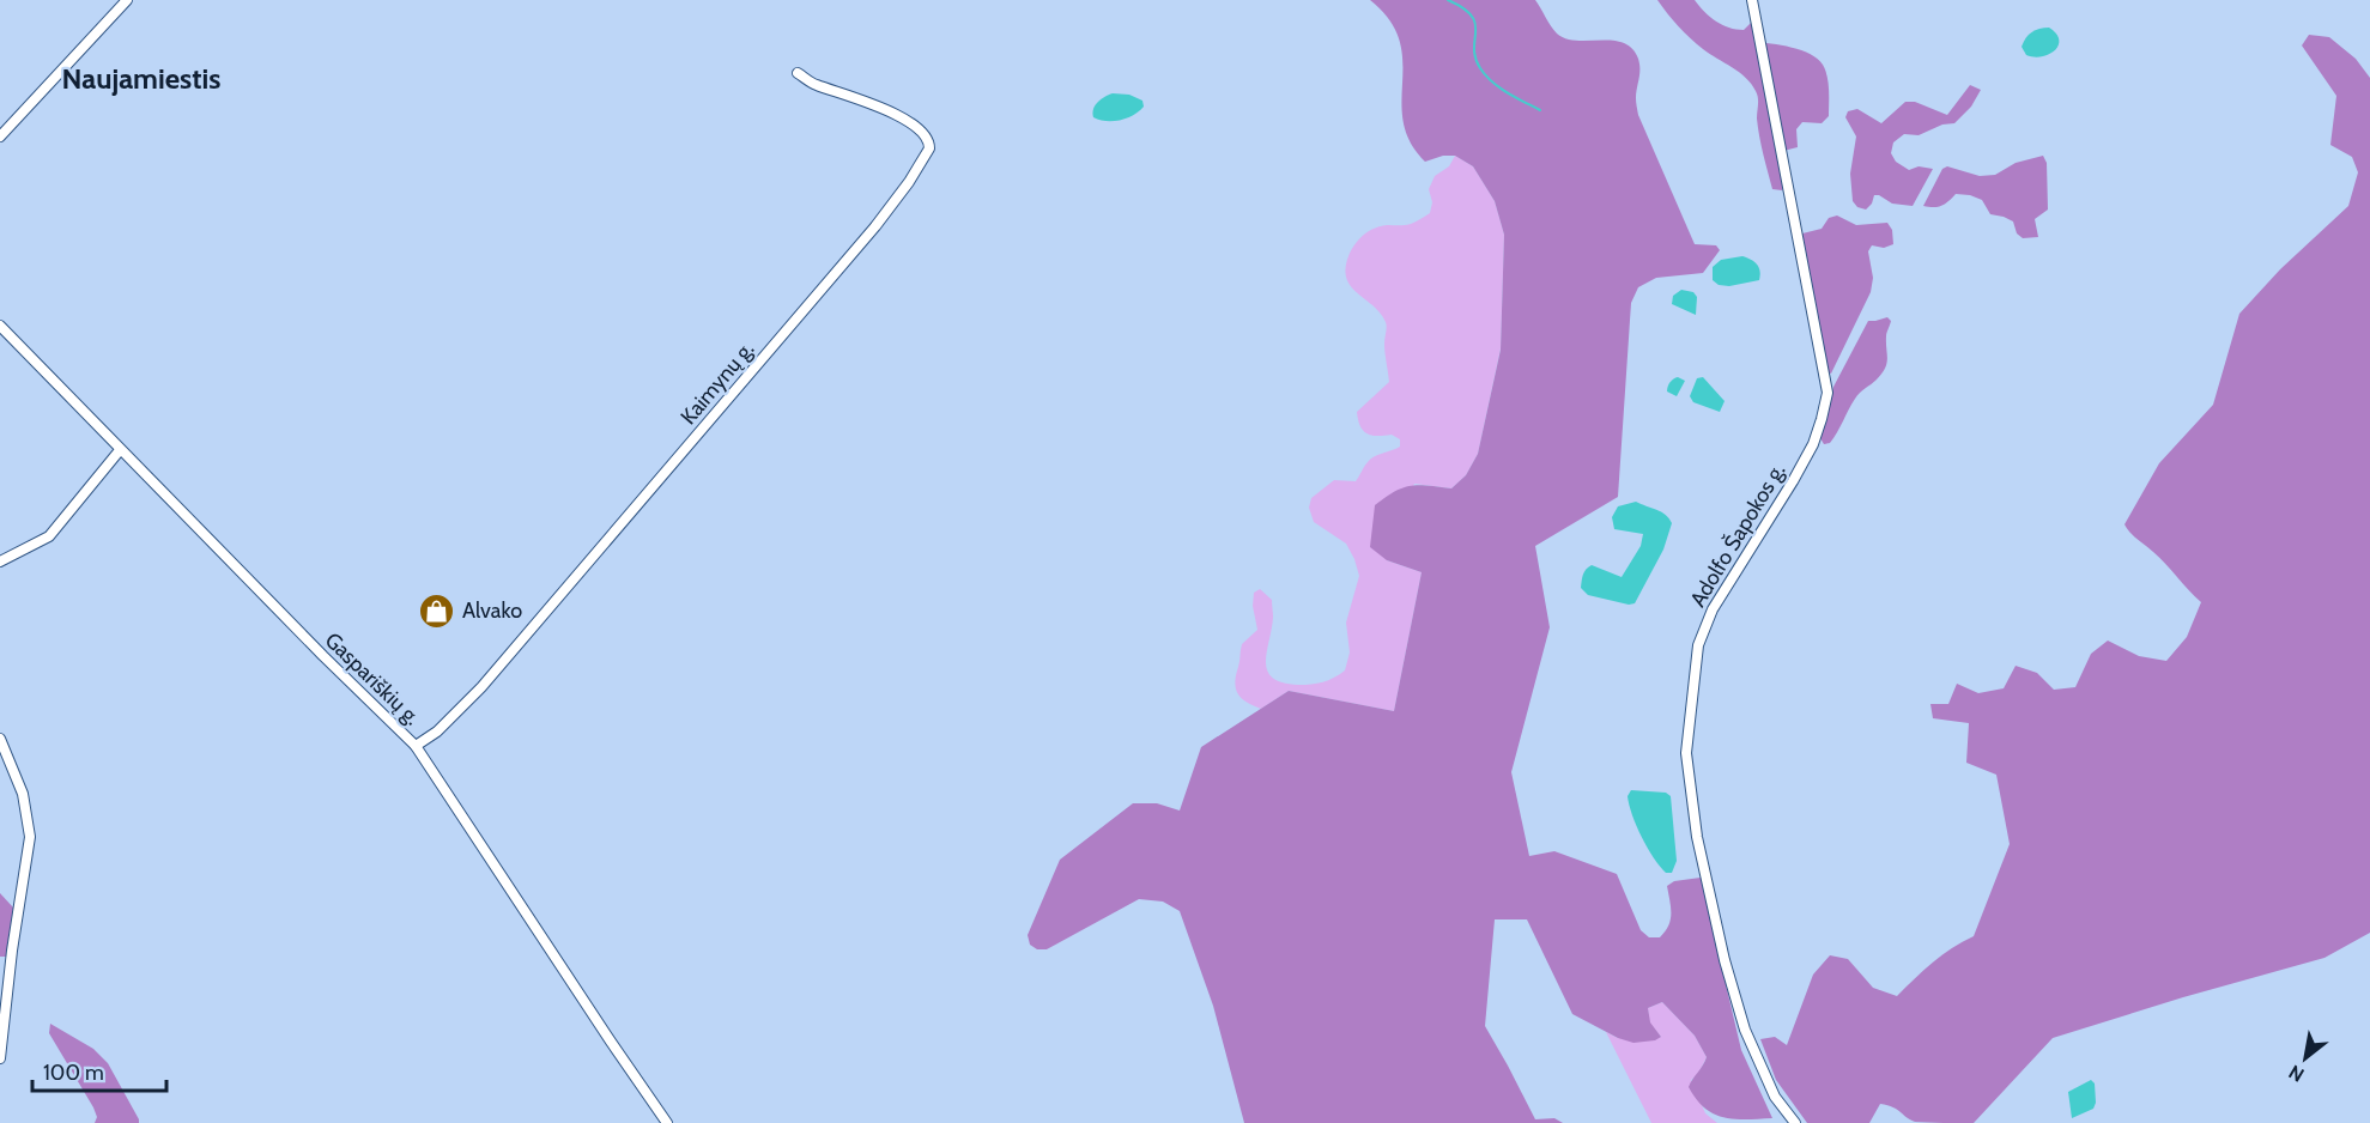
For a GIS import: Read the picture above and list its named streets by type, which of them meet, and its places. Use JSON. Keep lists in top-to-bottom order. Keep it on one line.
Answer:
{"streets":{"street":["Kaimynų g.","Adolfo Šapokos g.","Gaspariškių g."]},"crossings":[["Kaimynų g.","Gaspariškių g."]],"districts":["Naujamiestis"],"places":{"shop":["Alvako"]},"scale_bar":"100 m","north":"bottom left"}
